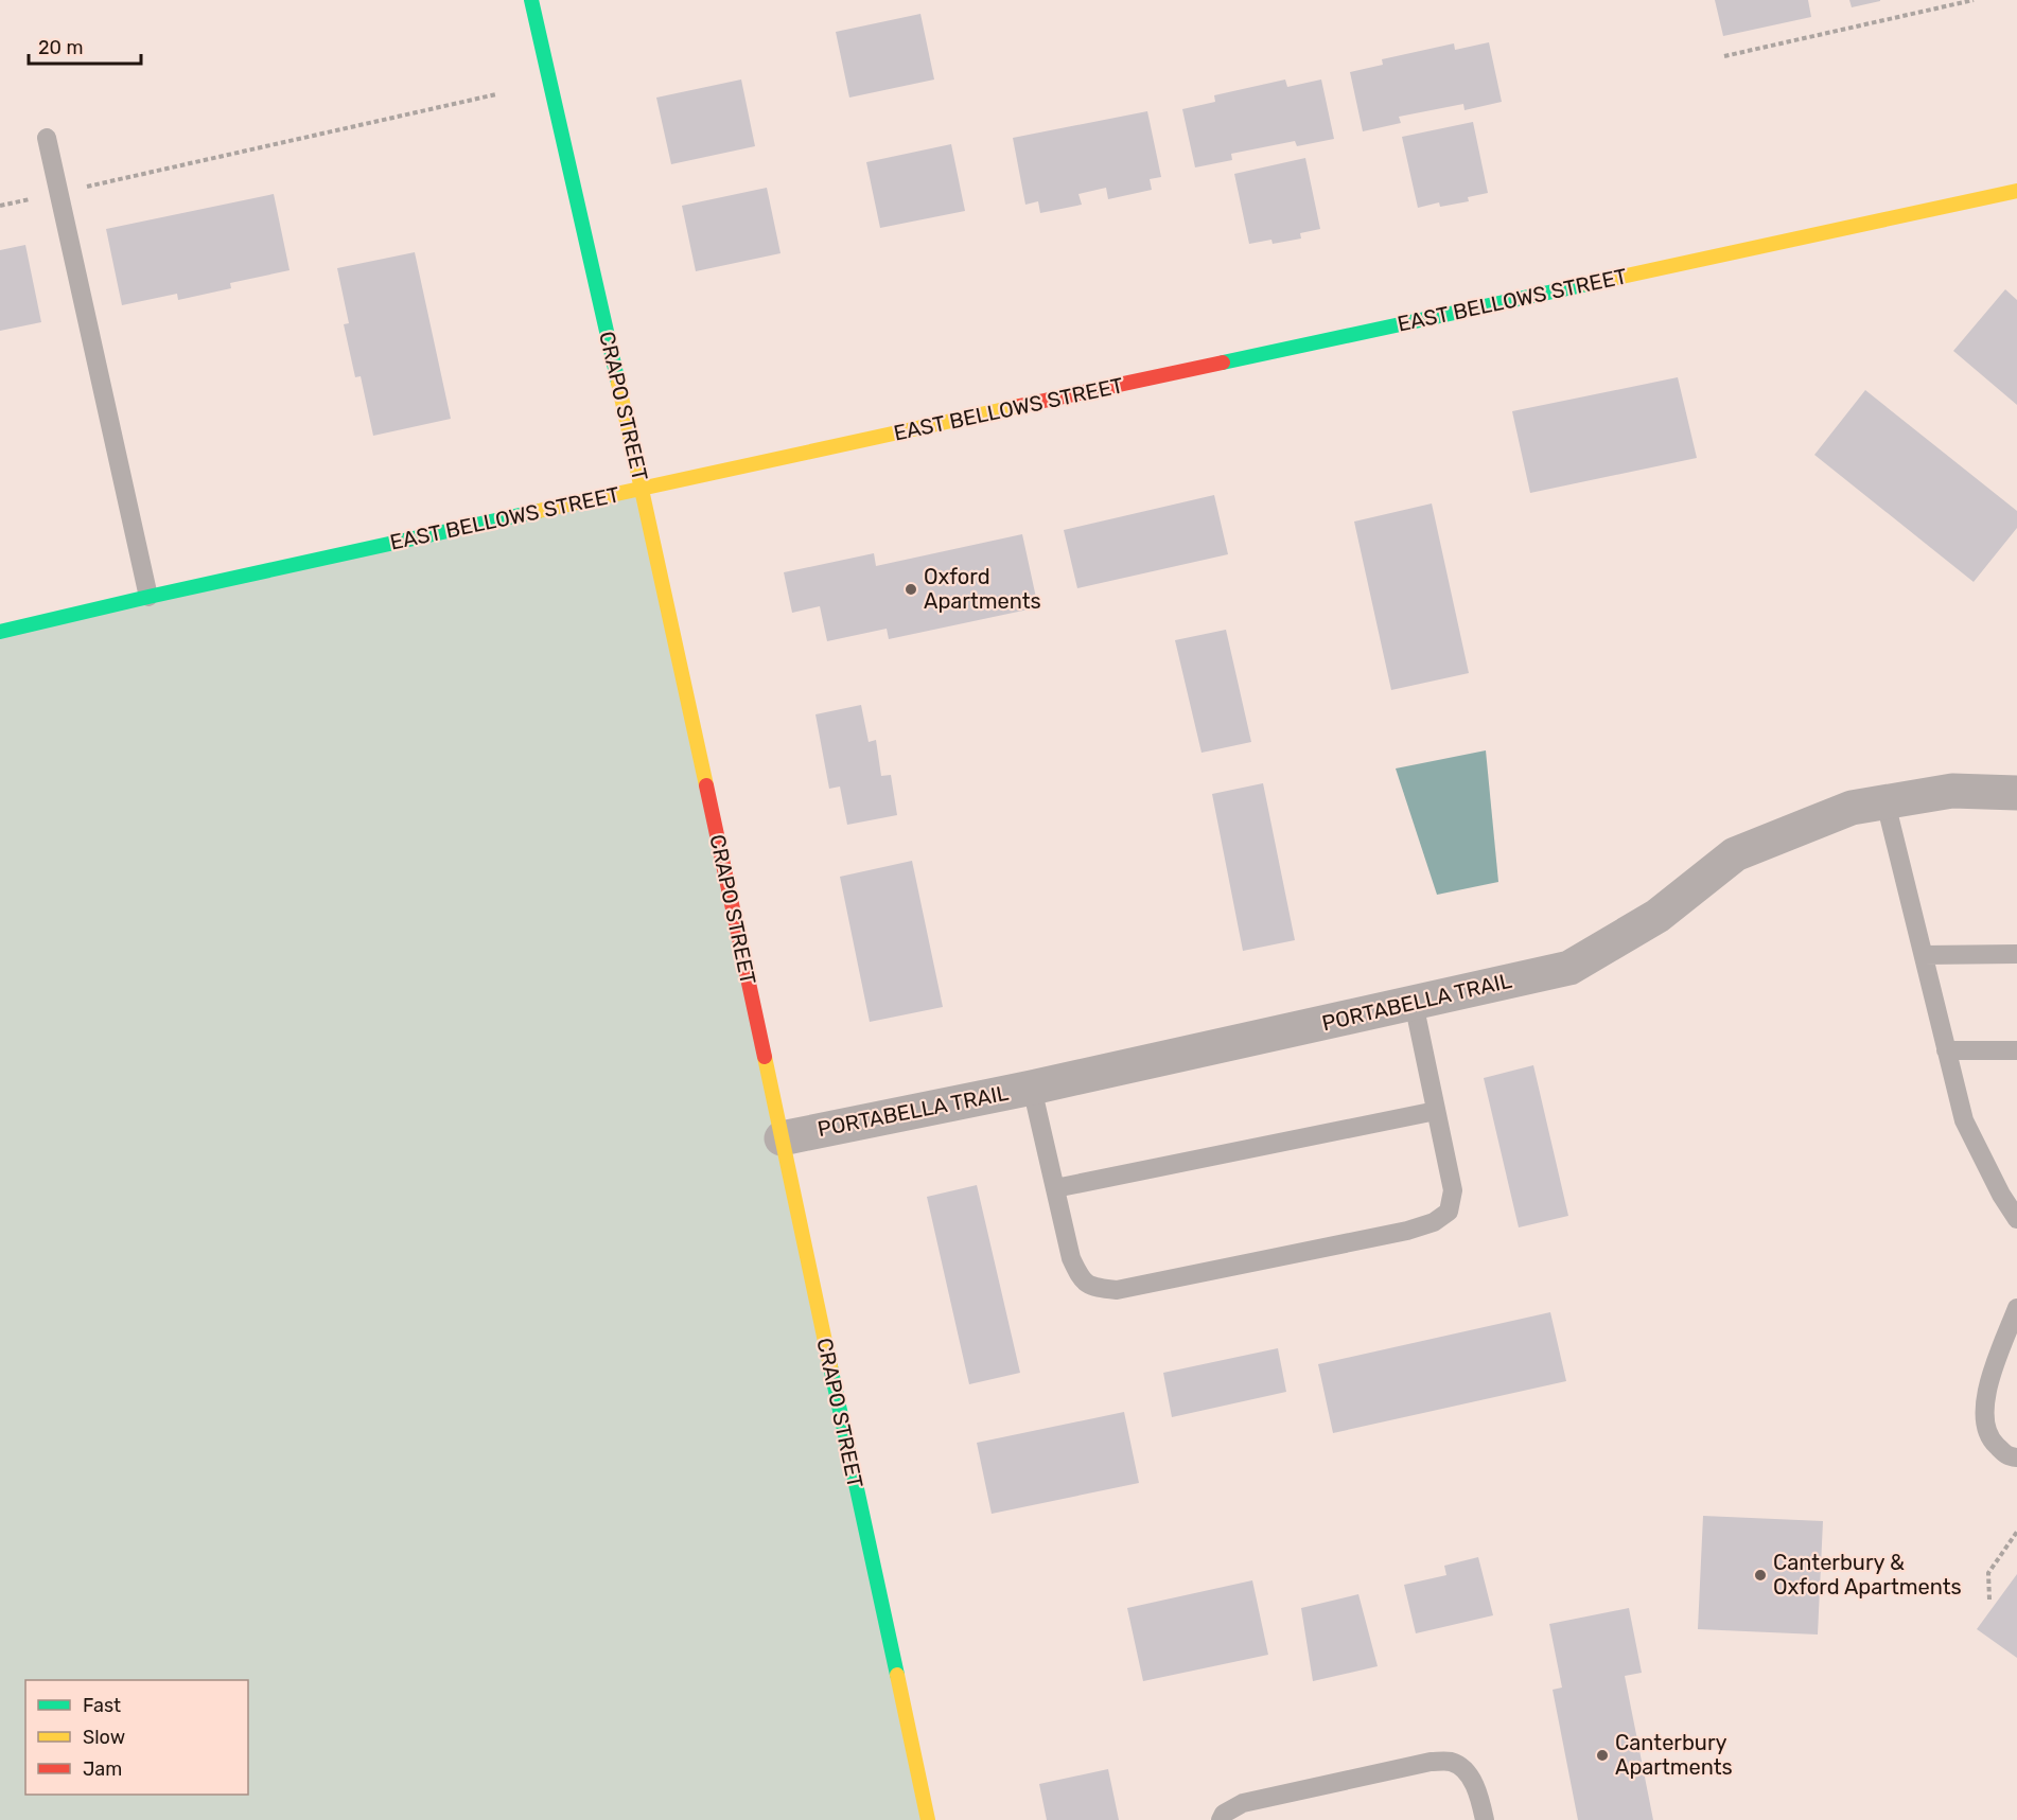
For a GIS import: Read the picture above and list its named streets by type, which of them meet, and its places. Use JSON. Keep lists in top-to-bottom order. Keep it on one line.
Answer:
{"streets":{"street":["EAST BELLOWS STREET","CRAPO STREET","PORTABELLA TRAIL"]},"crossings":[["EAST BELLOWS STREET","CRAPO STREET"],["CRAPO STREET","PORTABELLA TRAIL"]],"places":["Oxford Apartments","Canterbury & Oxford Apartments","Canterbury Apartments"],"legend":["Fast","Slow","Jam"],"scale_bar":"20 m"}
